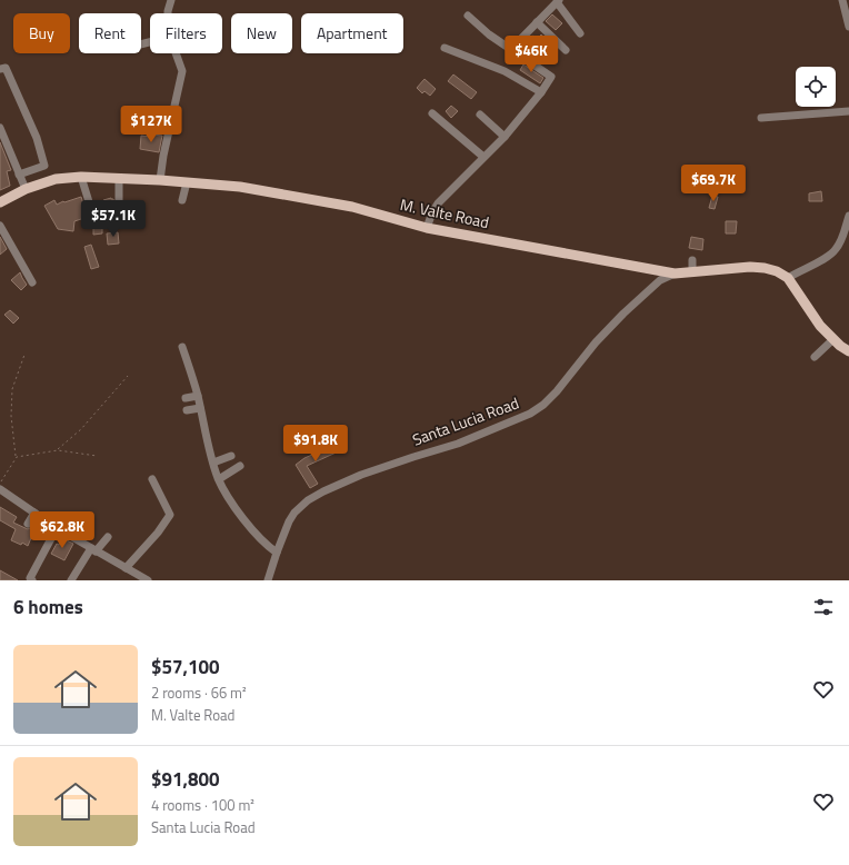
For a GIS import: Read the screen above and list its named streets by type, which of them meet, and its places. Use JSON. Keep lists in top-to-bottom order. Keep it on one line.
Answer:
{"streets":{"main road":["M. Valte Road"],"street":["Santa Lucia Road"]},"crossings":[["M. Valte Road","Santa Lucia Road"]],"page":{"chip":["Buy","Rent","Filters","New","Apartment"],"price":["$46K","$127K","$69.7K","$57.1K","$91.8K","$62.8K"],"heading":"6 homes","list":[{"name":"$57,100","note":"2 rooms · 66 m² · M. Valte Road"},{"name":"$91,800","note":"4 rooms · 100 m² · Santa Lucia Road"}]}}
